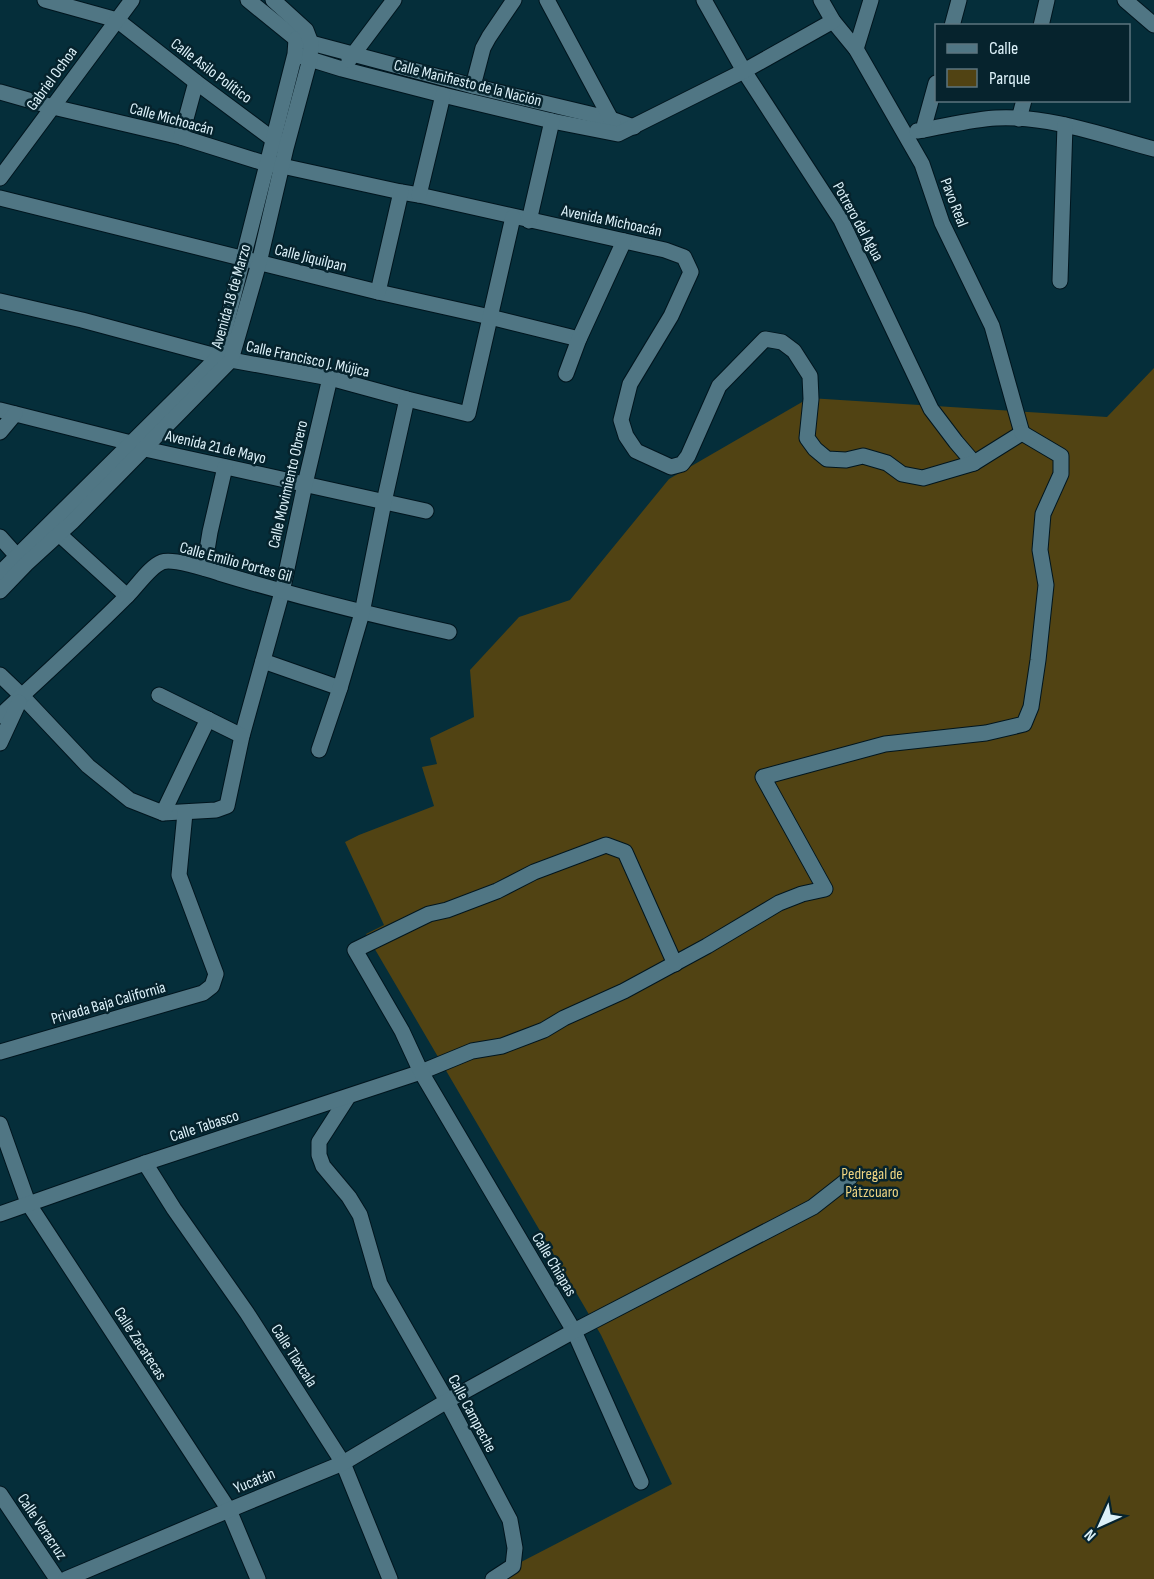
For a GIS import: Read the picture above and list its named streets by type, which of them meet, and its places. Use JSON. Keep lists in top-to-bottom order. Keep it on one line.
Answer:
{"streets":{"street":["Calle Asilo Político","Gabriel Ochoa","Calle Manifiesto de la Nación","Calle Michoacán","Pavo Real","Avenida Michoacán","Potrero del Agua","Calle Jiquilpan","Avenida 18 de Marzo","Calle Francisco J. Mújica","Avenida 21 de Mayo","Calle Movimiento Obrero","Calle Emilio Portes Gil","Privada Baja California","Calle Tabasco","Calle Chiapas","Calle Zacatecas","Calle Tlaxcala","Calle Campeche","Yucatán","Calle Veracruz"]},"crossings":[["Calle Asilo Político","Gabriel Ochoa"],["Calle Asilo Político","Avenida 18 de Marzo"],["Gabriel Ochoa","Calle Michoacán"],["Calle Manifiesto de la Nación","Avenida 18 de Marzo"],["Calle Michoacán","Avenida Michoacán"],["Calle Michoacán","Avenida 18 de Marzo"],["Pavo Real","Calle Tabasco"],["Avenida Michoacán","Potrero del Agua"],["Avenida Michoacán","Avenida 18 de Marzo"],["Calle Jiquilpan","Avenida 18 de Marzo"],["Calle Jiquilpan","Calle Francisco J. Mújica"],["Avenida 18 de Marzo","Calle Francisco J. Mújica"],["Avenida 18 de Marzo","Avenida 21 de Mayo"],["Calle Francisco J. Mújica","Calle Movimiento Obrero"],["Avenida 21 de Mayo","Calle Movimiento Obrero"],["Calle Movimiento Obrero","Calle Emilio Portes Gil"],["Calle Movimiento Obrero","Privada Baja California"],["Calle Tabasco","Calle Chiapas"],["Calle Tabasco","Calle Zacatecas"],["Calle Tabasco","Calle Tlaxcala"],["Calle Tabasco","Calle Campeche"],["Calle Chiapas","Yucatán"],["Calle Zacatecas","Yucatán"],["Calle Tlaxcala","Yucatán"],["Calle Campeche","Yucatán"]],"parks":["Pedregal de Pátzcuaro"],"legend":["Calle","Parque"],"north":"bottom left"}
